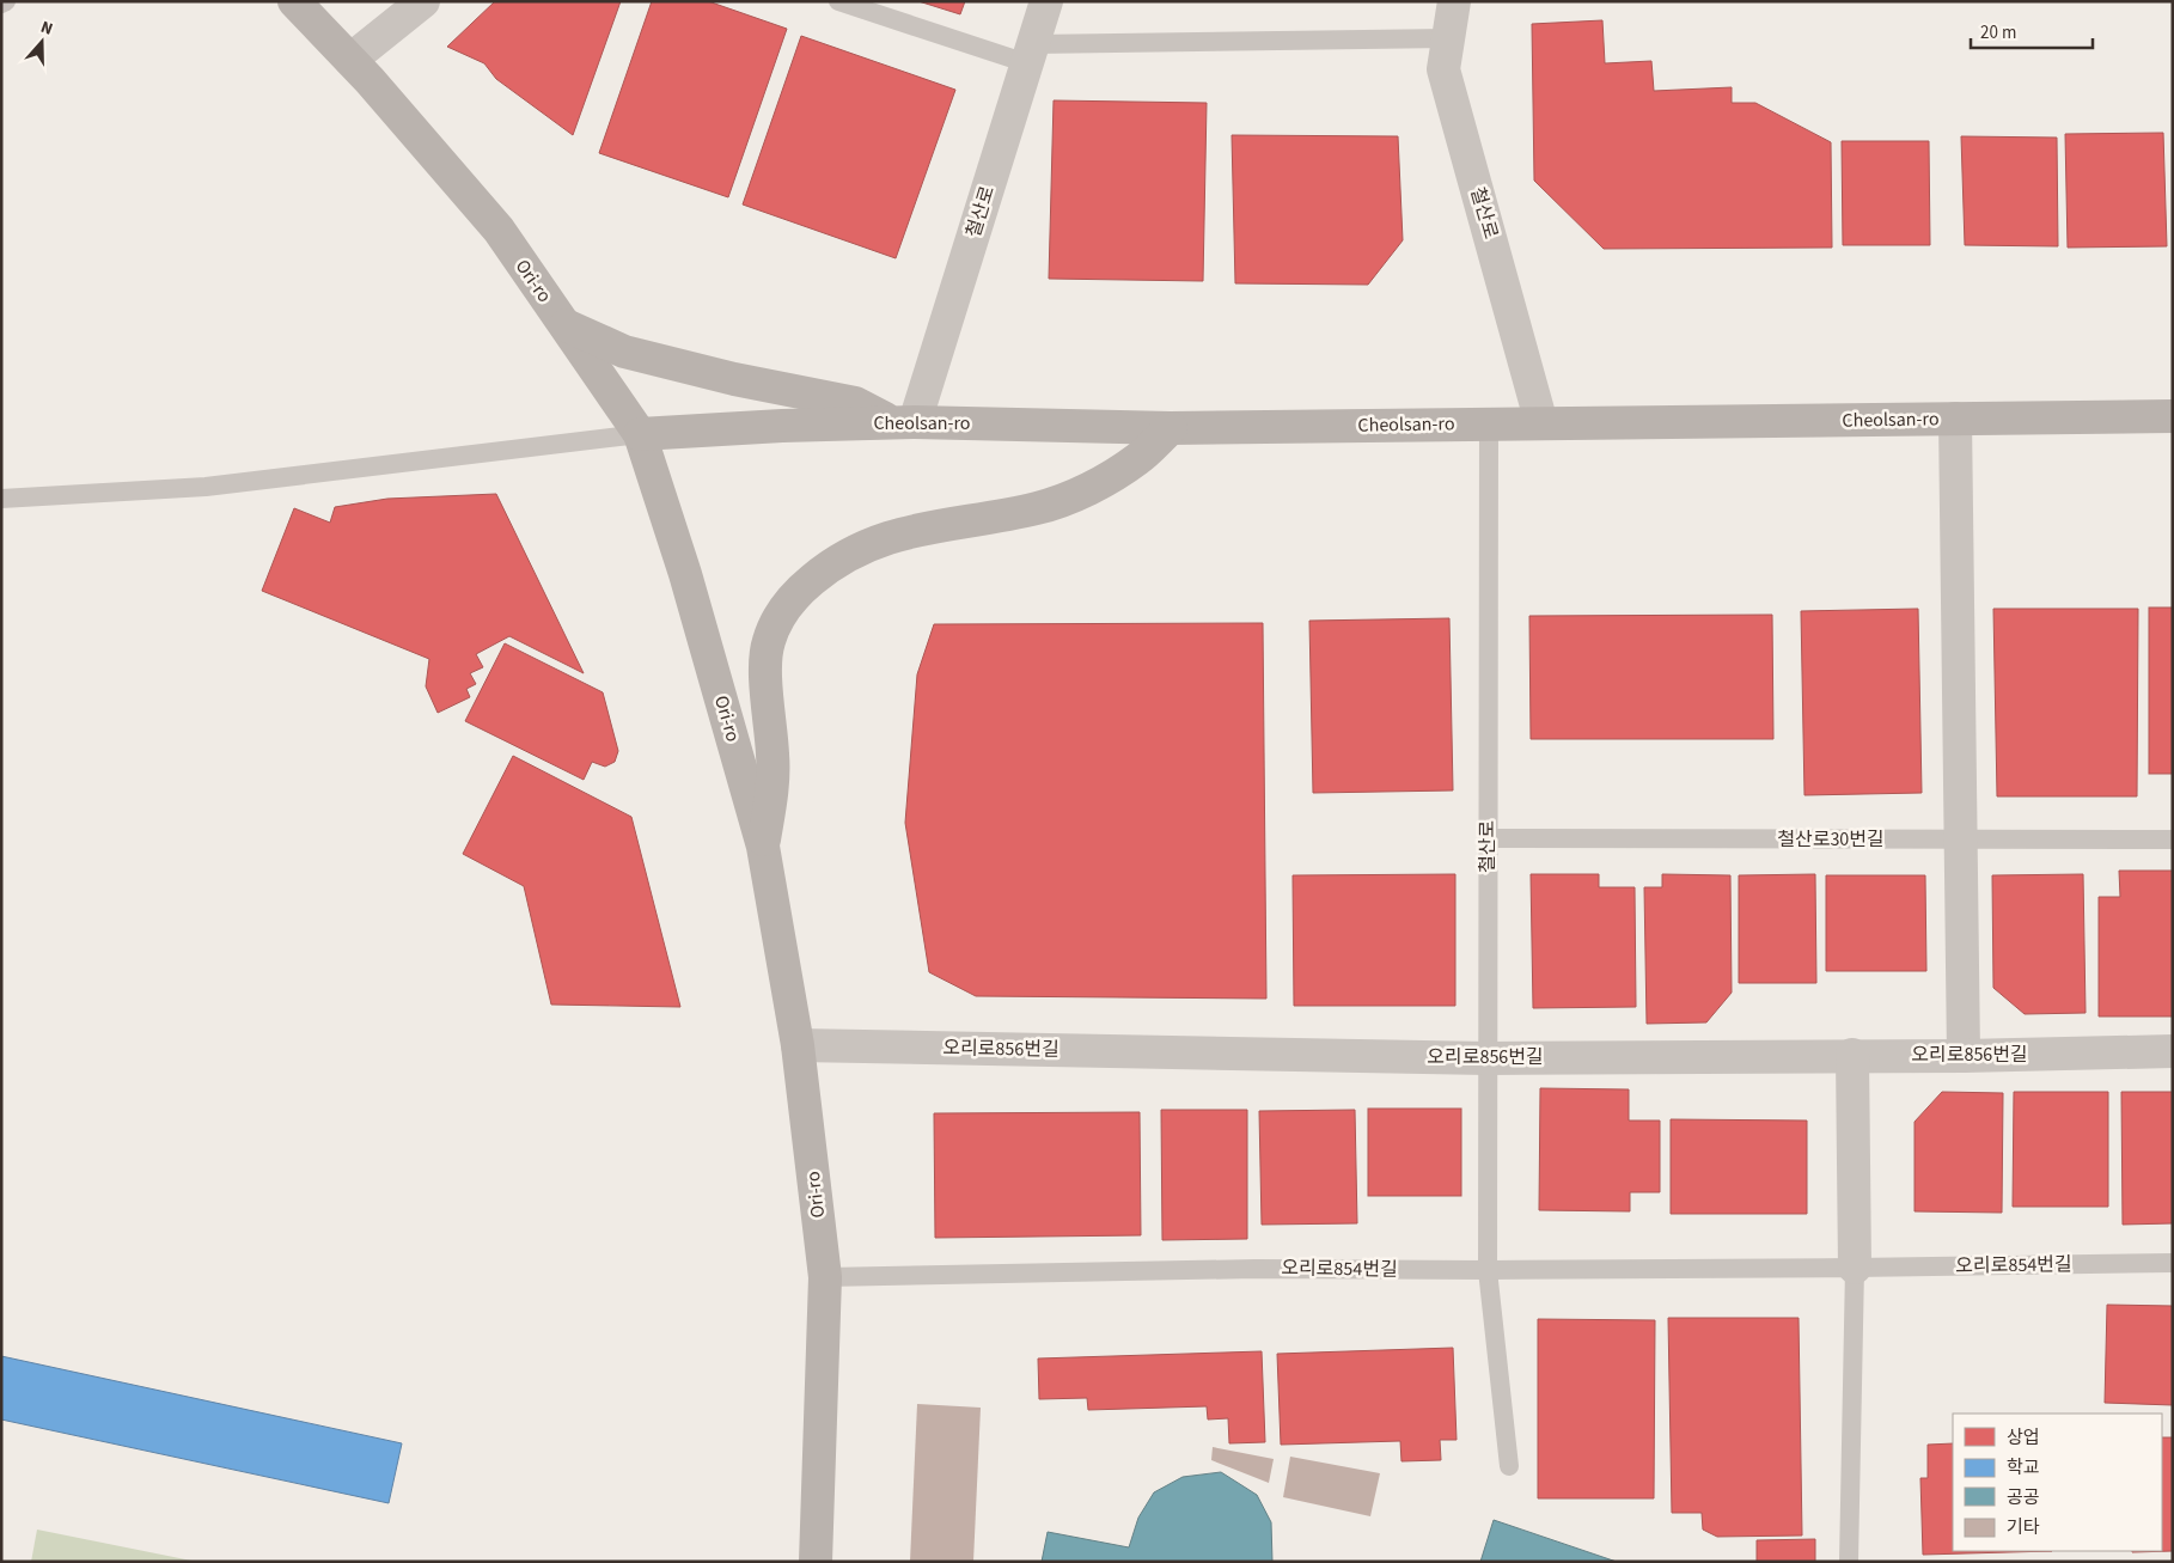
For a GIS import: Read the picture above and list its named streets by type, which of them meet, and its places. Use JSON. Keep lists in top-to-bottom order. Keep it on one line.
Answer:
{"streets":{"main road":["Ori-ro","Cheolsan-ro"],"street":["철산로","오리로856번길"],"lane":["철산로30번길","오리로854번길"]},"crossings":[["철산로","Cheolsan-ro"],["철산로","철산로30번길"],["철산로","오리로856번길"],["철산로","오리로854번길"],["Ori-ro","Cheolsan-ro"],["Ori-ro","오리로856번길"],["Ori-ro","오리로854번길"]],"legend":["상업","학교","공공","기타"],"scale_bar":"20 m","north":"top"}
